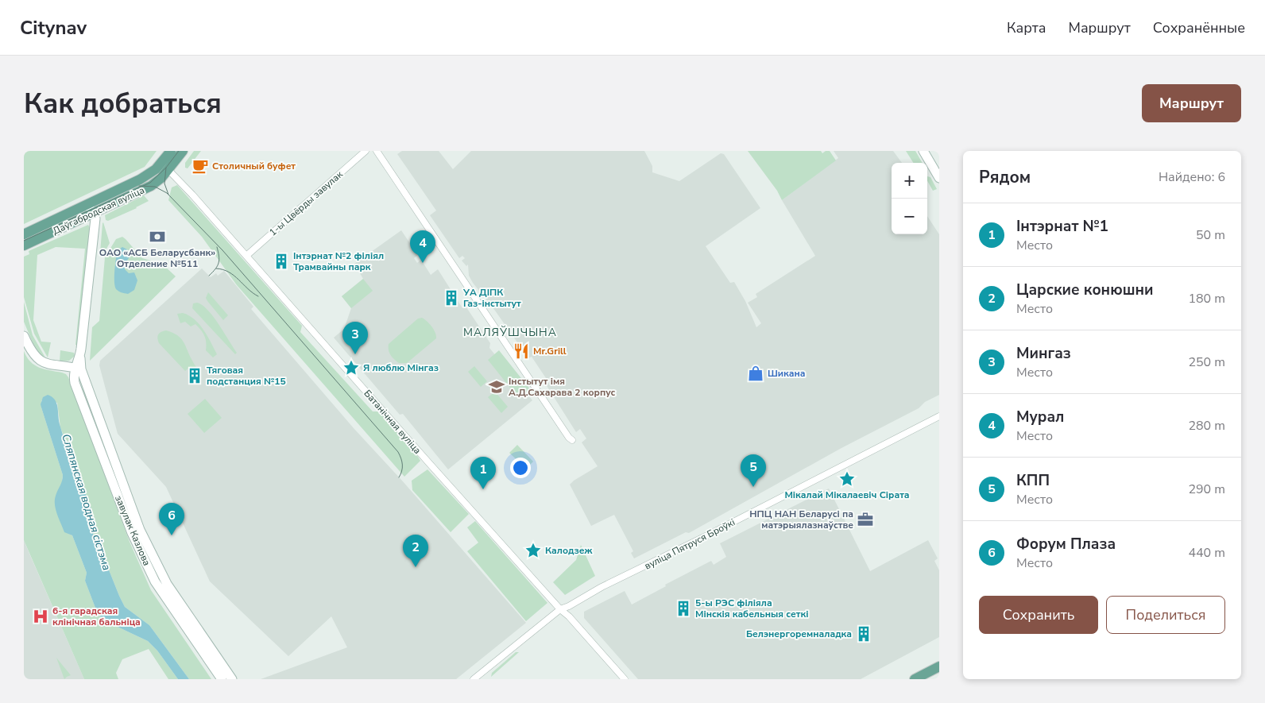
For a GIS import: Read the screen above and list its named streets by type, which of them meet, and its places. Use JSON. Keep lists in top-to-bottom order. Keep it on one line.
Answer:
{"streets":{"main road":["Даўгабродская вуліца","завулак Казлова"],"street":["1-ы Цвёрды завулак","Батанічная вуліца","вуліца Пятруся Броўкі"]},"crossings":[["1-ы Цвёрды завулак","Батанічная вуліца"],["Даўгабродская вуліца","Батанічная вуліца"],["Батанічная вуліца","вуліца Пятруся Броўкі"]],"districts":["МАЛЯЎШЧЫНА"],"water":["Сляпянская водная сістэма"],"places":{"cafe":["Столичный буфет"],"bank":["ОАО «АСБ Беларусбанк» Отделение №511"],"building":["Інтэрнат №2 філіял Трамвайны парк","УА ДІПК Газ-інстытут","Тяговая подстанция №15","5-ы РЭС філіяла Мінскія кабельныя сеткі","Белэнергоремналадка"],"restaurant":["Mr.Grill"],"place":["Я люблю Мінгаз","Мікалай Мікалаевіч Сірата","Калодзеж"],"shop":["Шикана"],"school or university":["Інстытут імя А.Д.Сахарава 2 корпус"],"office":["НПЦ НАН Беларусі па матэрыялазнаўстве"],"hospital":["6-я гарадская клінічная бальніца"]},"page":{"header":"Citynav","nav":["Карта","Маршрут","Сохранённые"],"buttons":["Маршрут",["Сохранить","Поделиться"]],"title":"Как добраться","heading":["Рядом","Найдено: 6"],"map_buttons":["+","−"],"list":[{"mark":"1","name":"Інтэрнат №1","note":"Место","value":"50 m"},{"mark":"2","name":"Царские конюшни","note":"Место","value":"180 m"},{"mark":"3","name":"Мингаз","note":"Место","value":"250 m"},{"mark":"4","name":"Мурал","note":"Место","value":"280 m"},{"mark":"5","name":"КПП","note":"Место","value":"290 m"},{"mark":"6","name":"Форум Плаза","note":"Место","value":"440 m"}],"pins":["4","3","5","1","6","2"]}}
